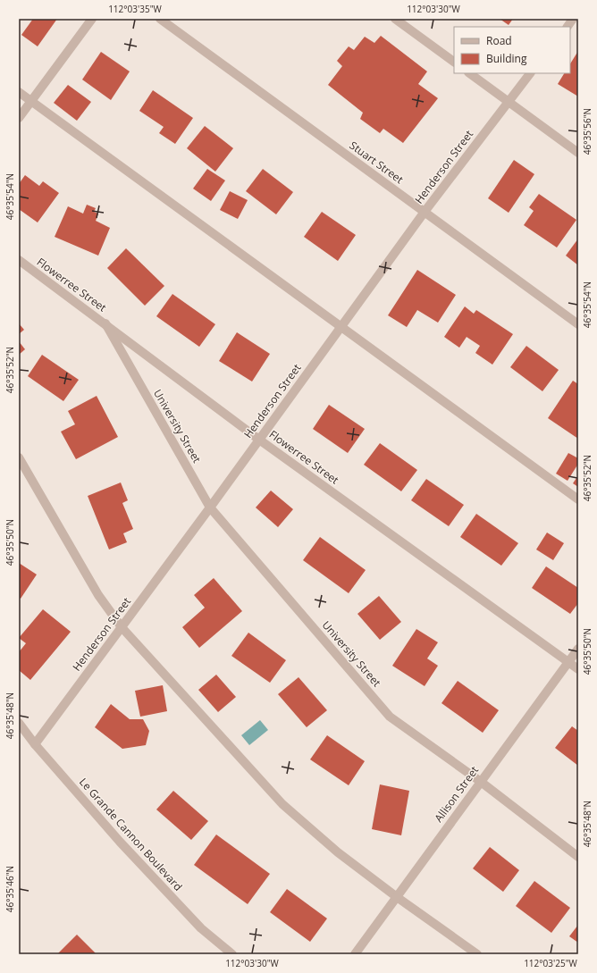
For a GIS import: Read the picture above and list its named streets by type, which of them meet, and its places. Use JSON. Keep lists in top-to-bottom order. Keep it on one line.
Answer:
{"streets":{"street":["Stuart Street","Henderson Street","Flowerree Street","University Street","Allison Street","Le Grande Cannon Boulevard"]},"crossings":[["Stuart Street","Henderson Street"],["Henderson Street","Flowerree Street"],["Henderson Street","University Street"],["Henderson Street","Le Grande Cannon Boulevard"],["Flowerree Street","University Street"],["Flowerree Street","Allison Street"],["University Street","Allison Street"]],"legend":["Road","Building"],"coordinates":["112°03'35\"W","112°03'30\"W","46°35'56\"N","46°35'54\"N","46°35'52\"N","46°35'50\"N","46°35'48\"N","46°35'46\"N","112°03'25\"W"]}
